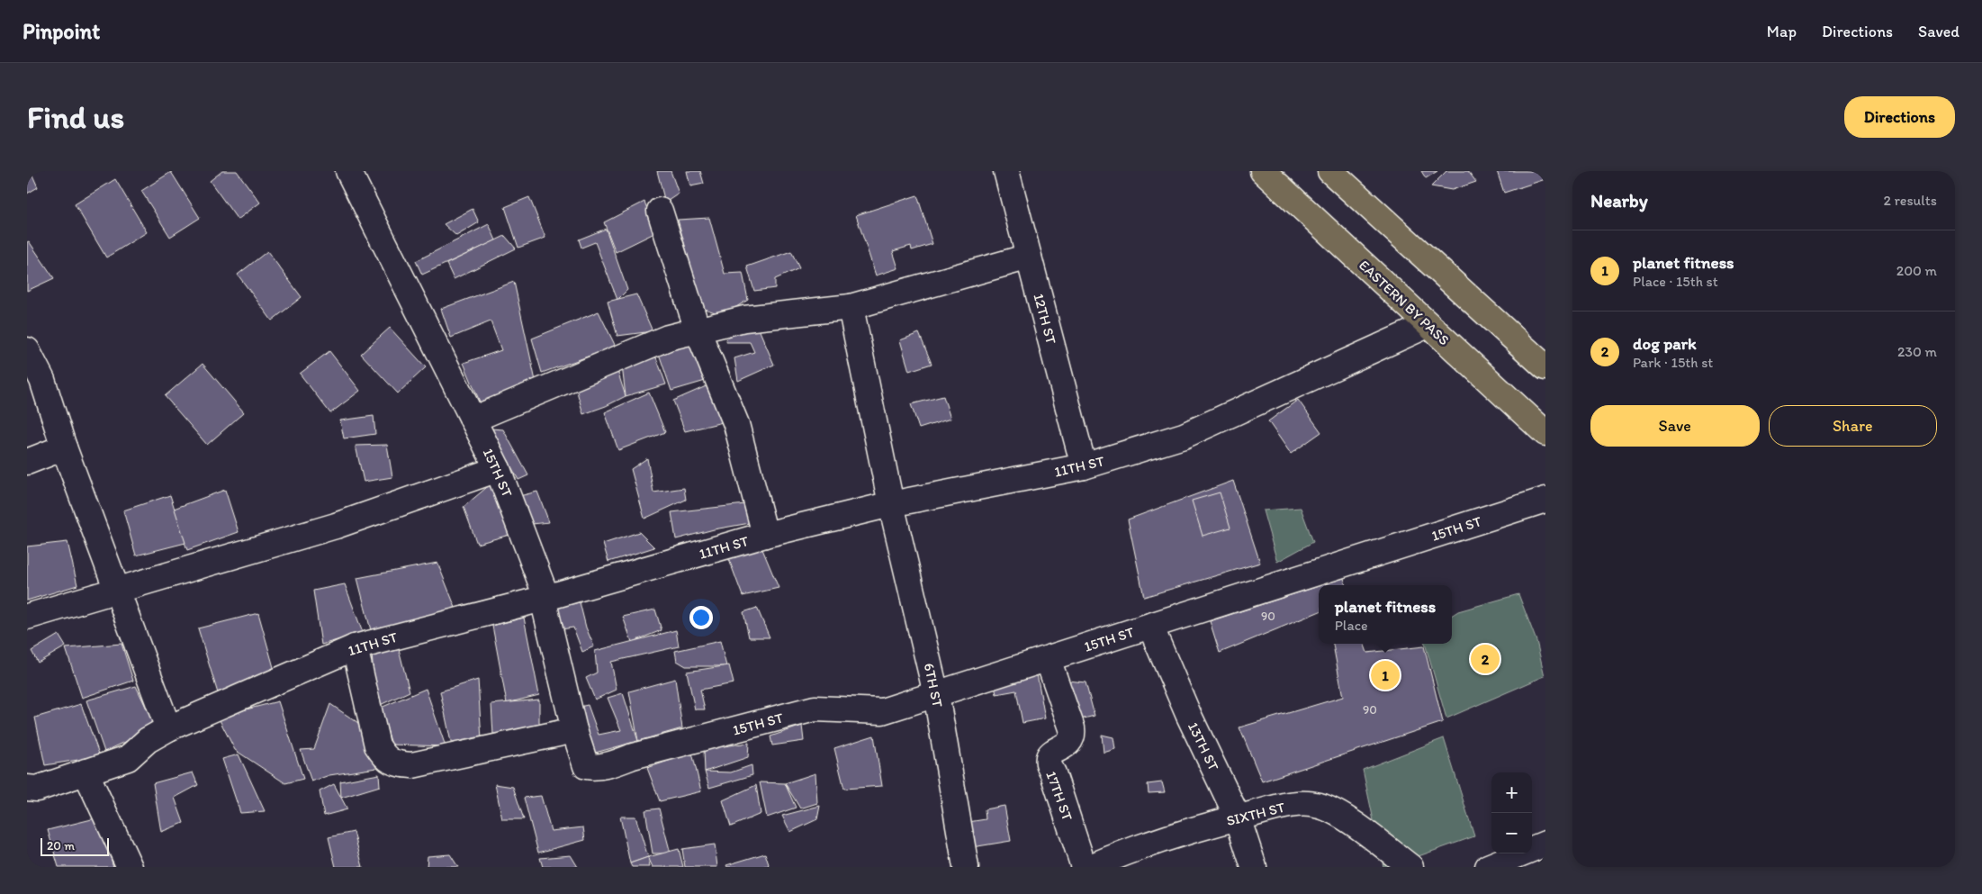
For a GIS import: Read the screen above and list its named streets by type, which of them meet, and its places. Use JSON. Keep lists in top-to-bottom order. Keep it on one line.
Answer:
{"streets":{"main road":["EASTERN BY PASS"],"street":["12TH ST","11TH ST","15TH ST","6TH ST","13TH ST","17TH ST","SIXTH ST"]},"crossings":[["EASTERN BY PASS","11TH ST"],["12TH ST","11TH ST"],["11TH ST","15TH ST"],["11TH ST","6TH ST"],["15TH ST","6TH ST"],["15TH ST","13TH ST"],["15TH ST","17TH ST"],["13TH ST","SIXTH ST"]],"house_numbers":["90","90"],"scale_bar":"20 m","page":{"header":"Pinpoint","nav":["Map","Directions","Saved"],"buttons":["Directions",["Save","Share"]],"title":"Find us","heading":["Nearby","2 results"],"list":[{"mark":"1","name":"planet fitness","note":"Place · 15th st","value":"200 m"},{"mark":"2","name":"dog park","note":"Park · 15th st","value":"230 m"}],"popup":["planet fitness","Place"],"pins":["2","1"],"map_buttons":["+","−"],"scale":"20 m"}}
